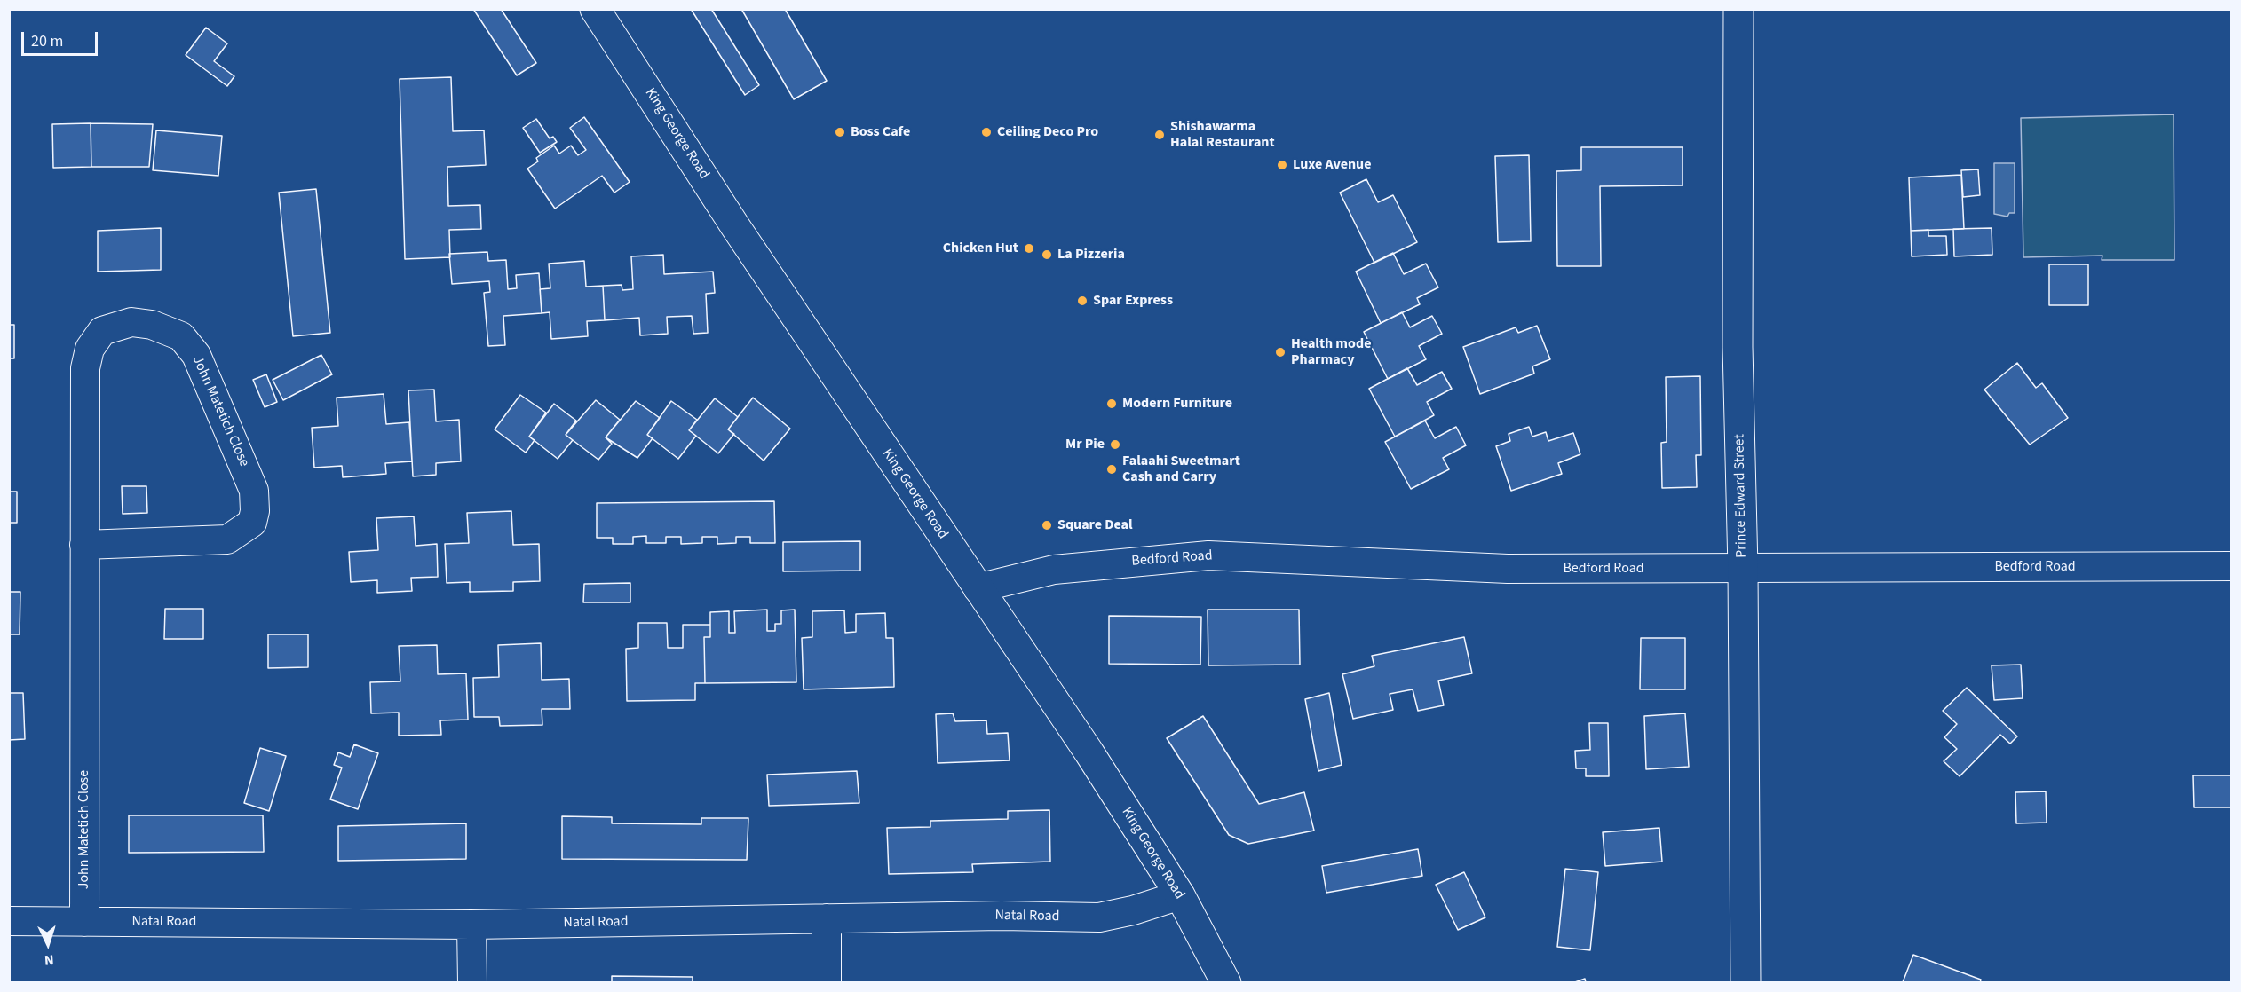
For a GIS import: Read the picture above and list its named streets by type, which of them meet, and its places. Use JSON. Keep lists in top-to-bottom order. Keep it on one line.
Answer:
{"streets":{"main road":["King George Road","Prince Edward Street"],"street":["John Matetich Close","Bedford Road","Natal Road"]},"crossings":[["King George Road","Bedford Road"],["King George Road","Natal Road"],["John Matetich Close","Natal Road"],["Prince Edward Street","Bedford Road"]],"places":["Boss Cafe","Ceiling Deco Pro","Shishawarma Halal Restaurant","Luxe Avenue","Chicken Hut","La Pizzeria","Spar Express","Health mode Pharmacy","Modern Furniture","Mr Pie","Falaahi Sweetmart Cash and Carry","Square Deal"],"scale_bar":"20 m","north":"bottom"}
